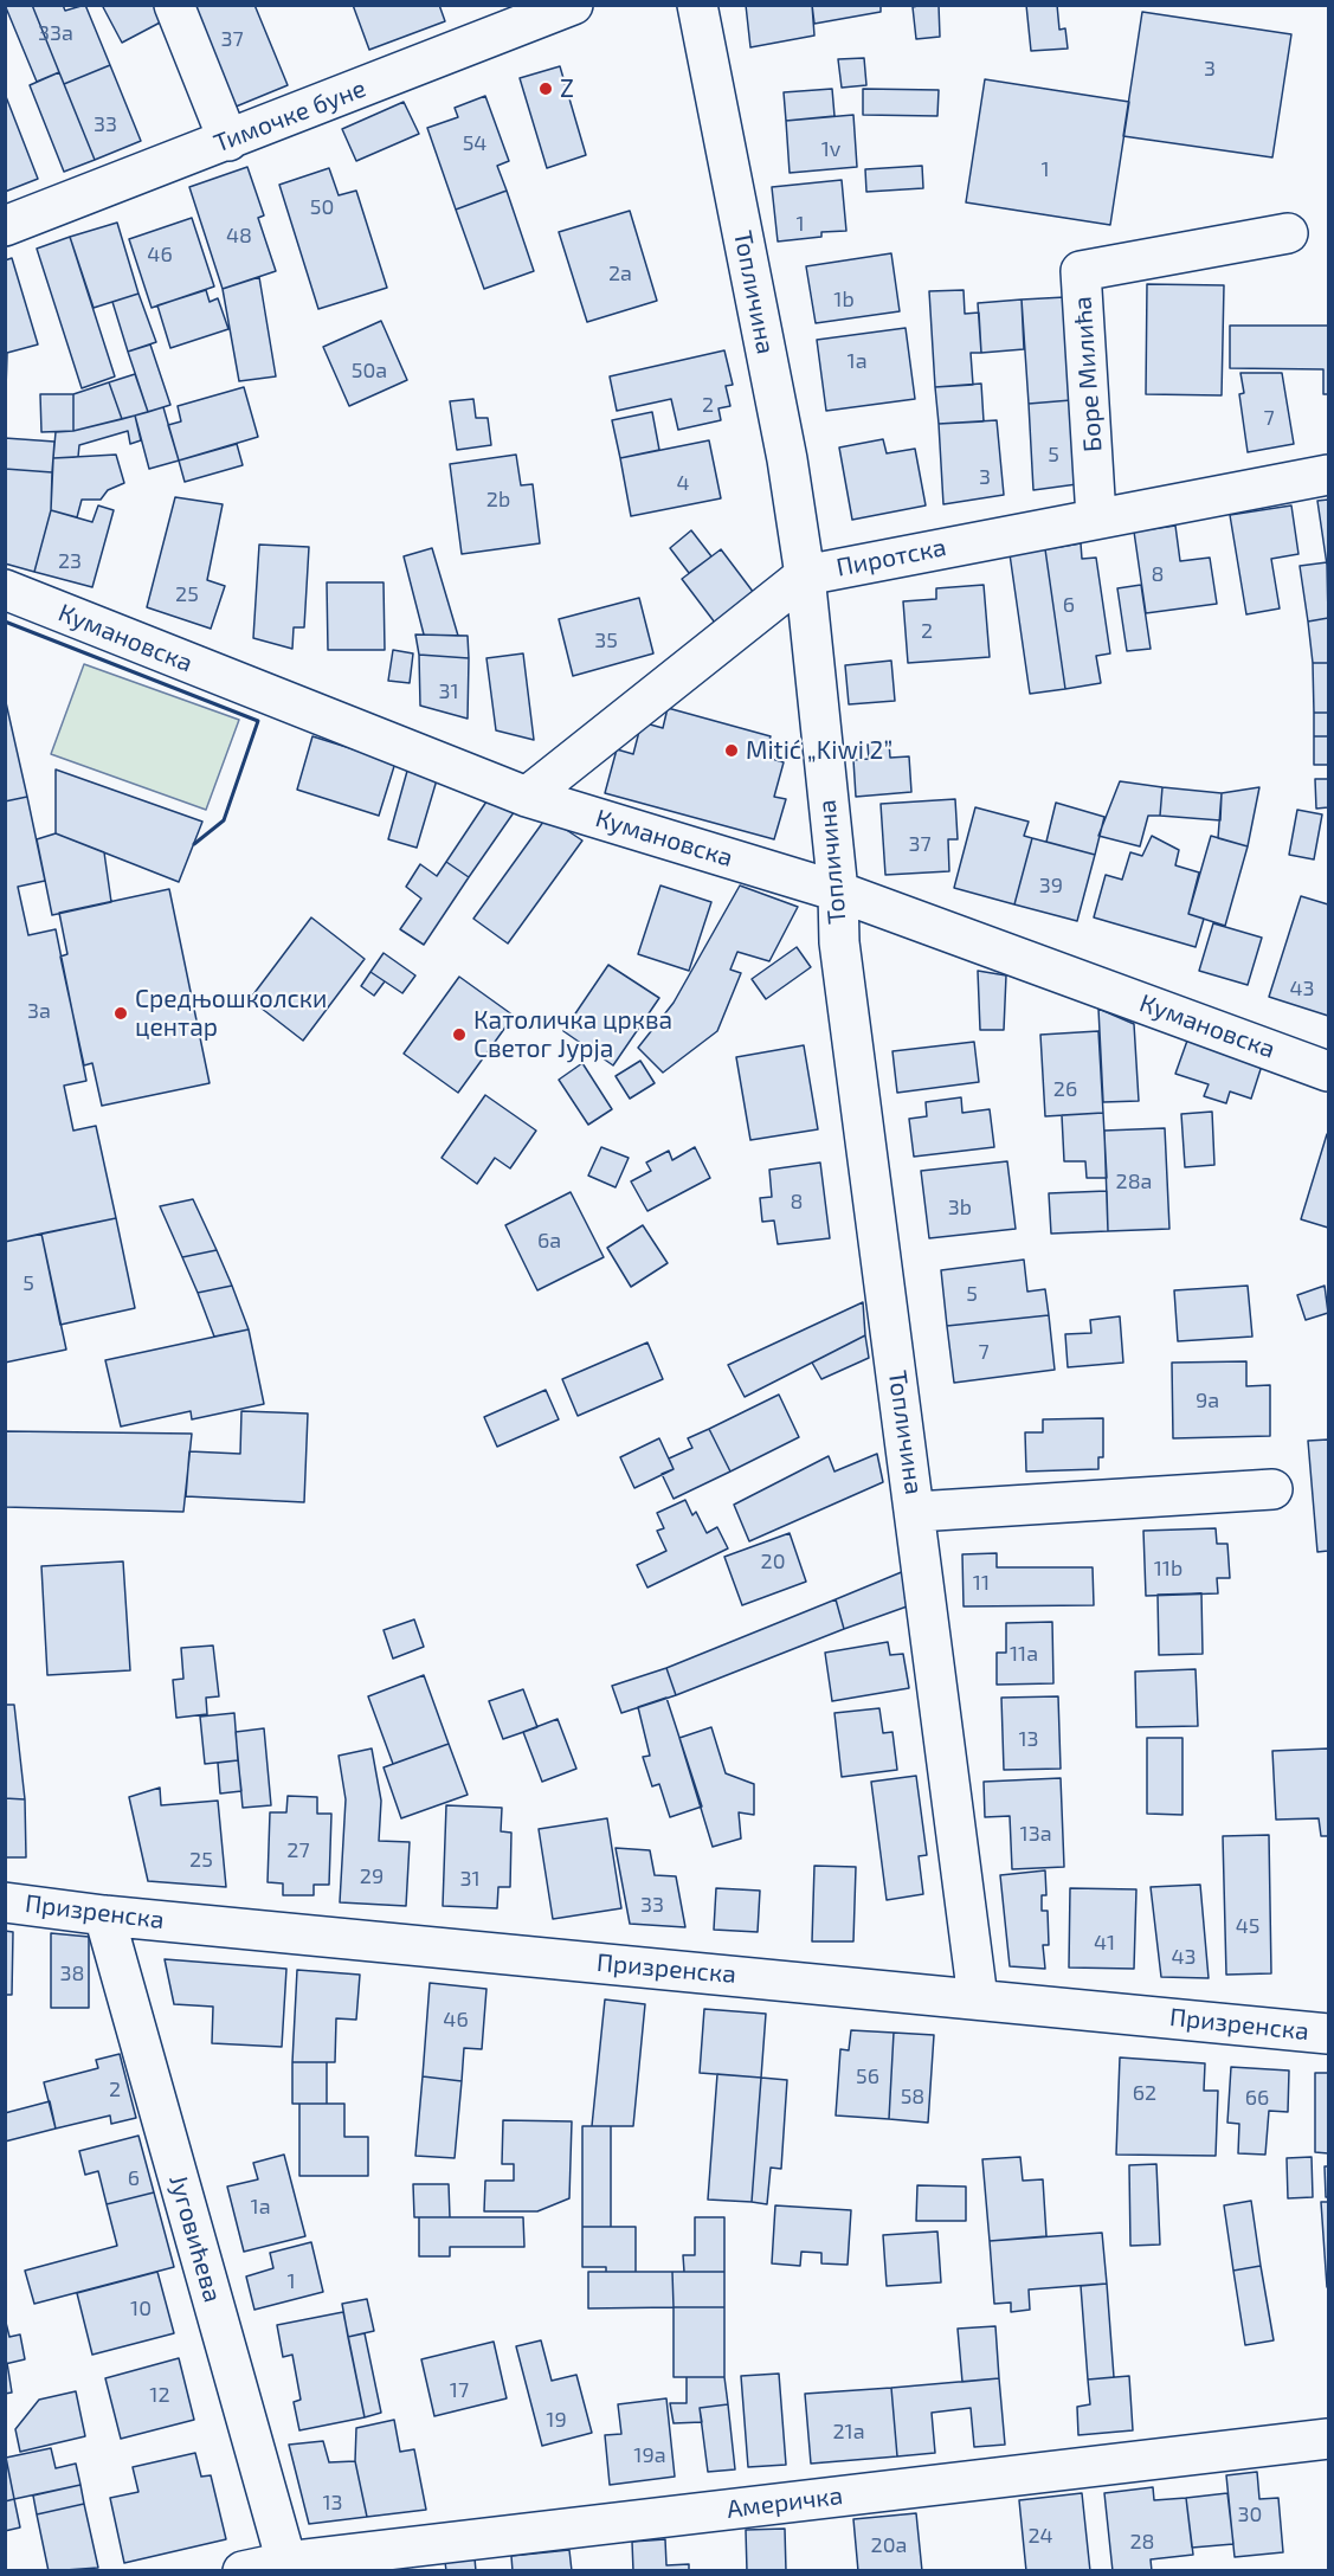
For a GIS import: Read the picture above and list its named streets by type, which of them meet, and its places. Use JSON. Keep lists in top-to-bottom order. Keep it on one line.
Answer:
{"streets":{"street":["Тимочке буне","Топличина","Боре Милића","Пиротска","Кумановска","Призренска","Југовићева","Америчка"]},"crossings":[["Топличина","Пиротска"],["Топличина","Кумановска"],["Топличина","Призренска"],["Боре Милића","Пиротска"],["Пиротска","Кумановска"],["Призренска","Југовићева"],["Југовићева","Америчка"]],"places":["Z","Mitić „Kiwi 2”","Средњошколски центар","Католичка црква Светог Јурја"],"house_numbers":["33a","37","3","33","54","1v","1","50","1","48","46","2a","1b","1a","50a","2","7","5","3","4","2b","23","8","25","6","2","35","31","37","39","43","3a","26","28a","8","3b","6a","5","5","7","9a","20","11b","11","11a","13","13a","27","25","29","31","33","45","41","43","38","46","56","2","62","58","66","6","1a","1","10","17","12","19","21a","19a","13","30","24","28","20a"]}
